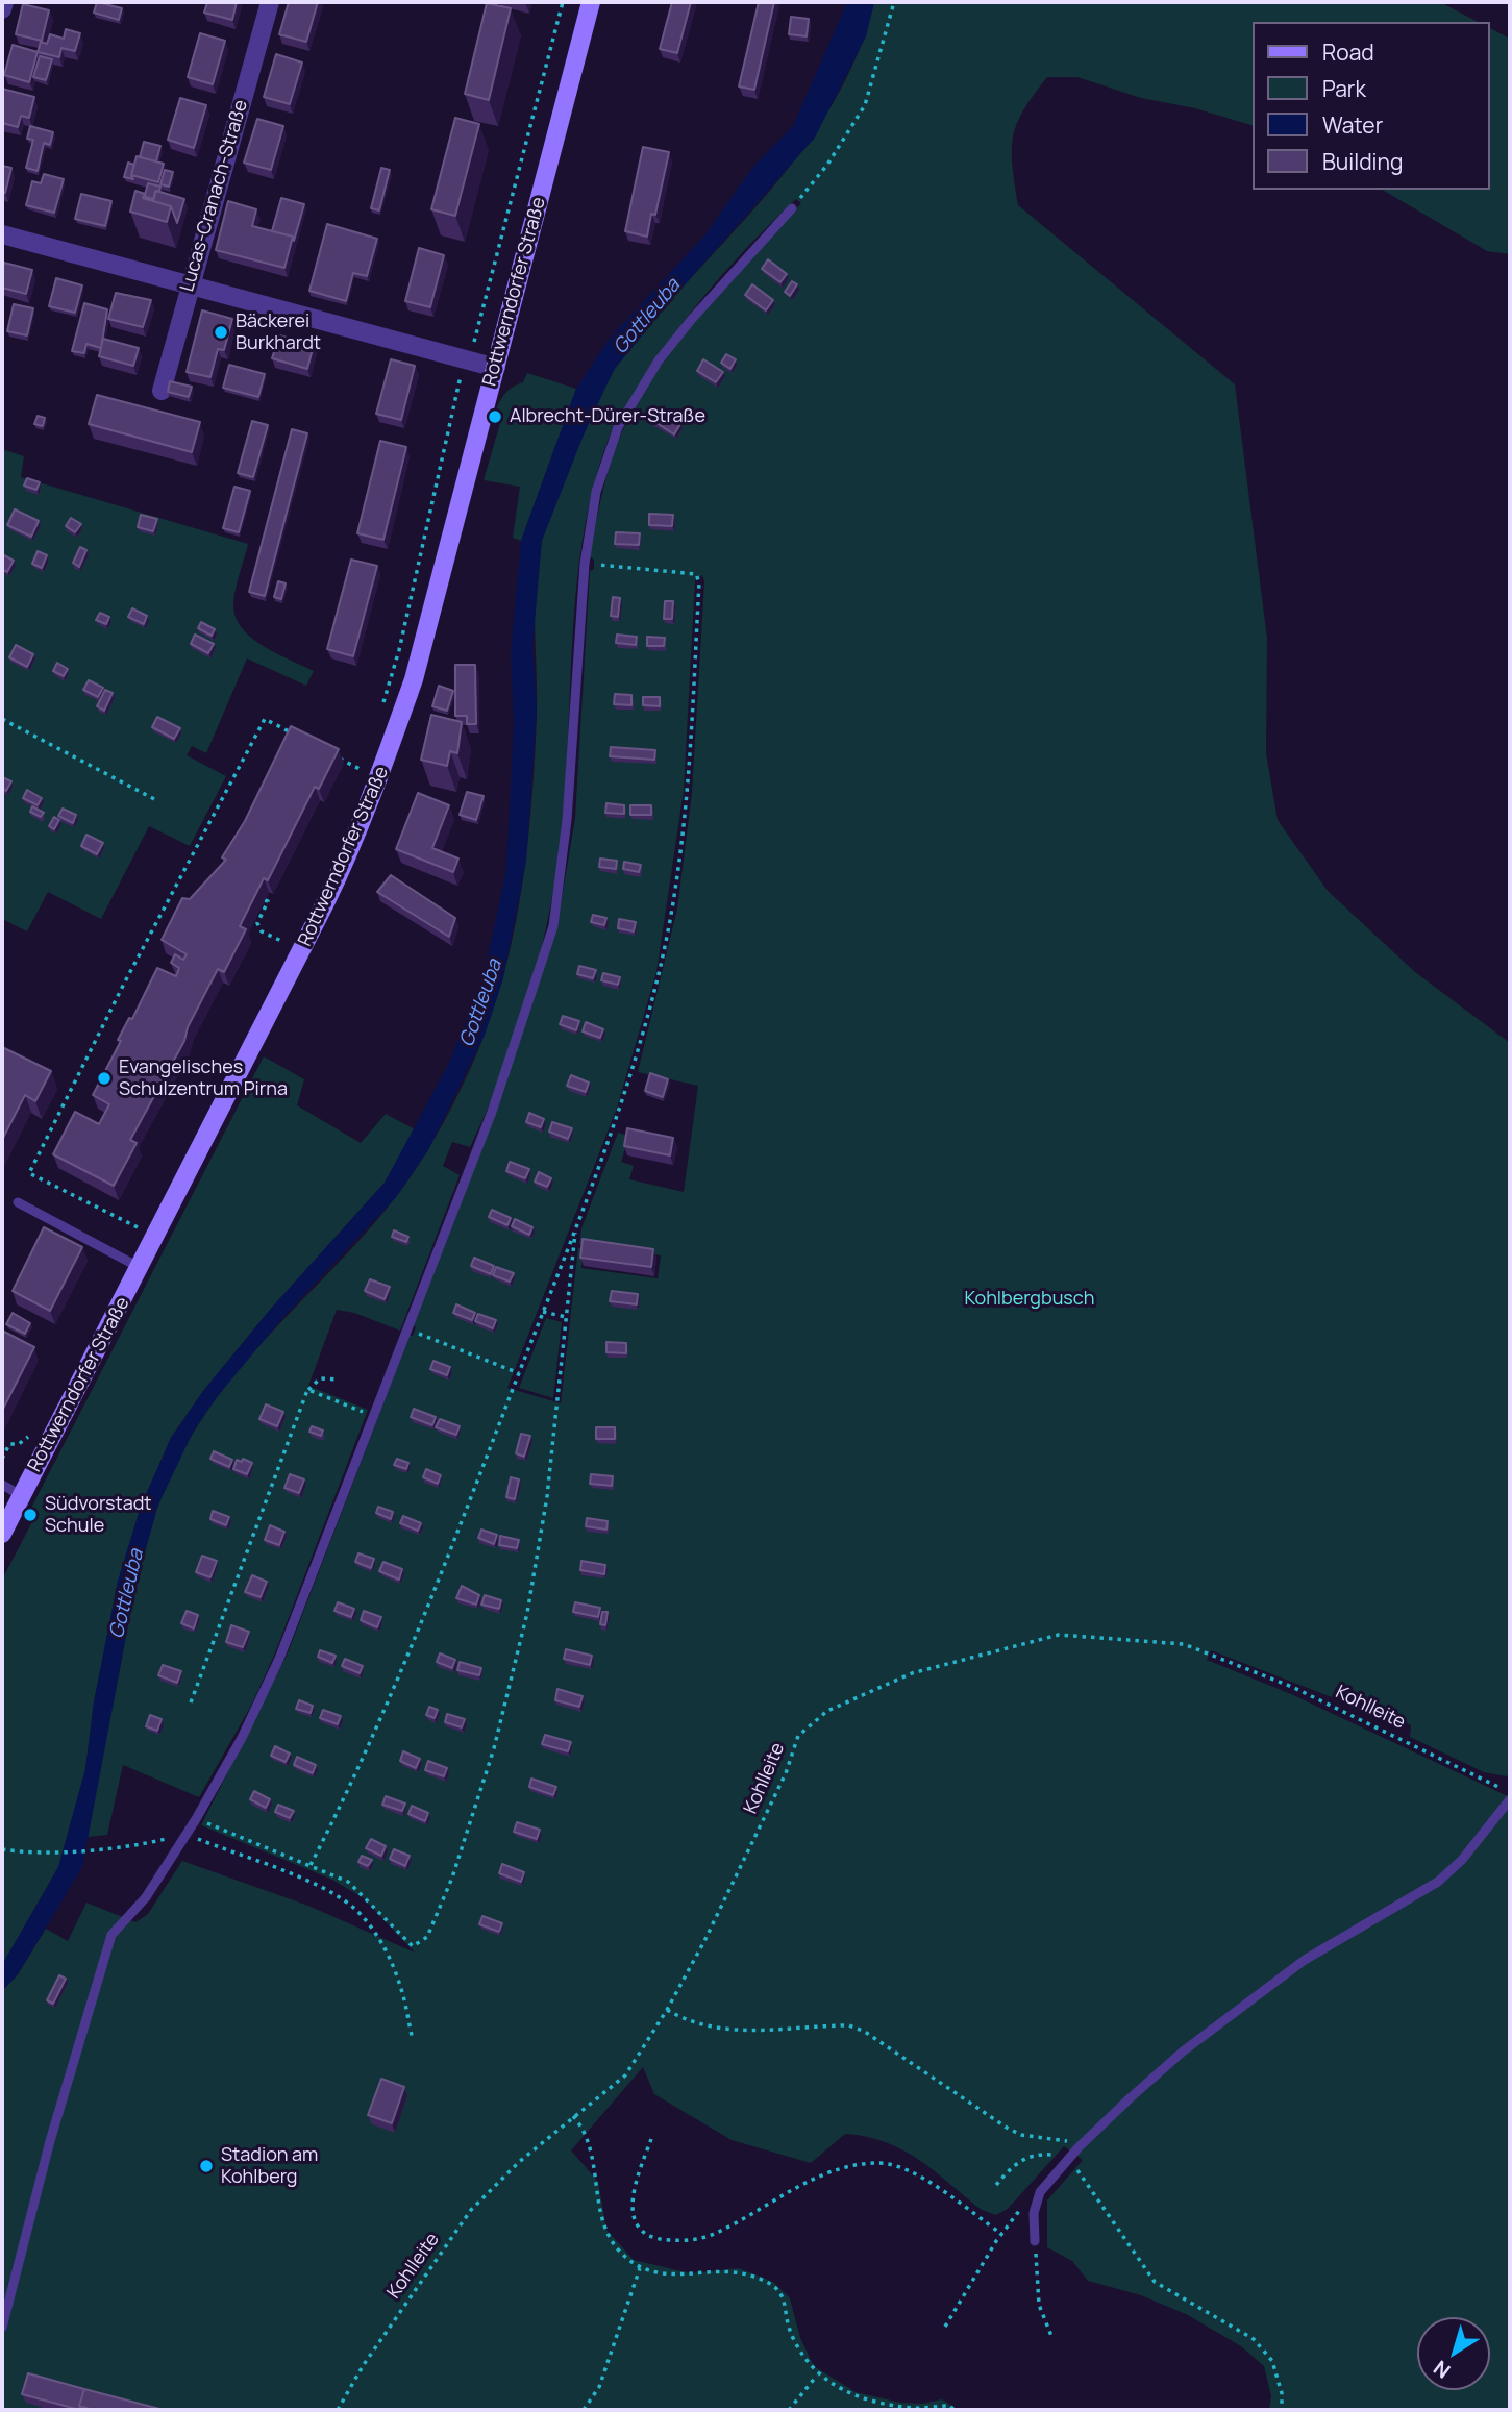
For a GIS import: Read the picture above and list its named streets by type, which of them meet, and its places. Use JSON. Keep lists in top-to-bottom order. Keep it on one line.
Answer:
{"streets":{"main road":["Rottwerndorfer Straße"],"street":["Lucas-Cranach-Straße"],"path":["Kohlleite"]},"water":["Gottleuba"],"parks":["Kohlbergbusch"],"places":["Bäckerei Burkhardt","Albrecht-Dürer-Straße","Evangelisches Schulzentrum Pirna","Südvorstadt Schule","Stadion am Kohlberg"],"legend":["Road","Park","Water","Building"],"north":"bottom left"}
